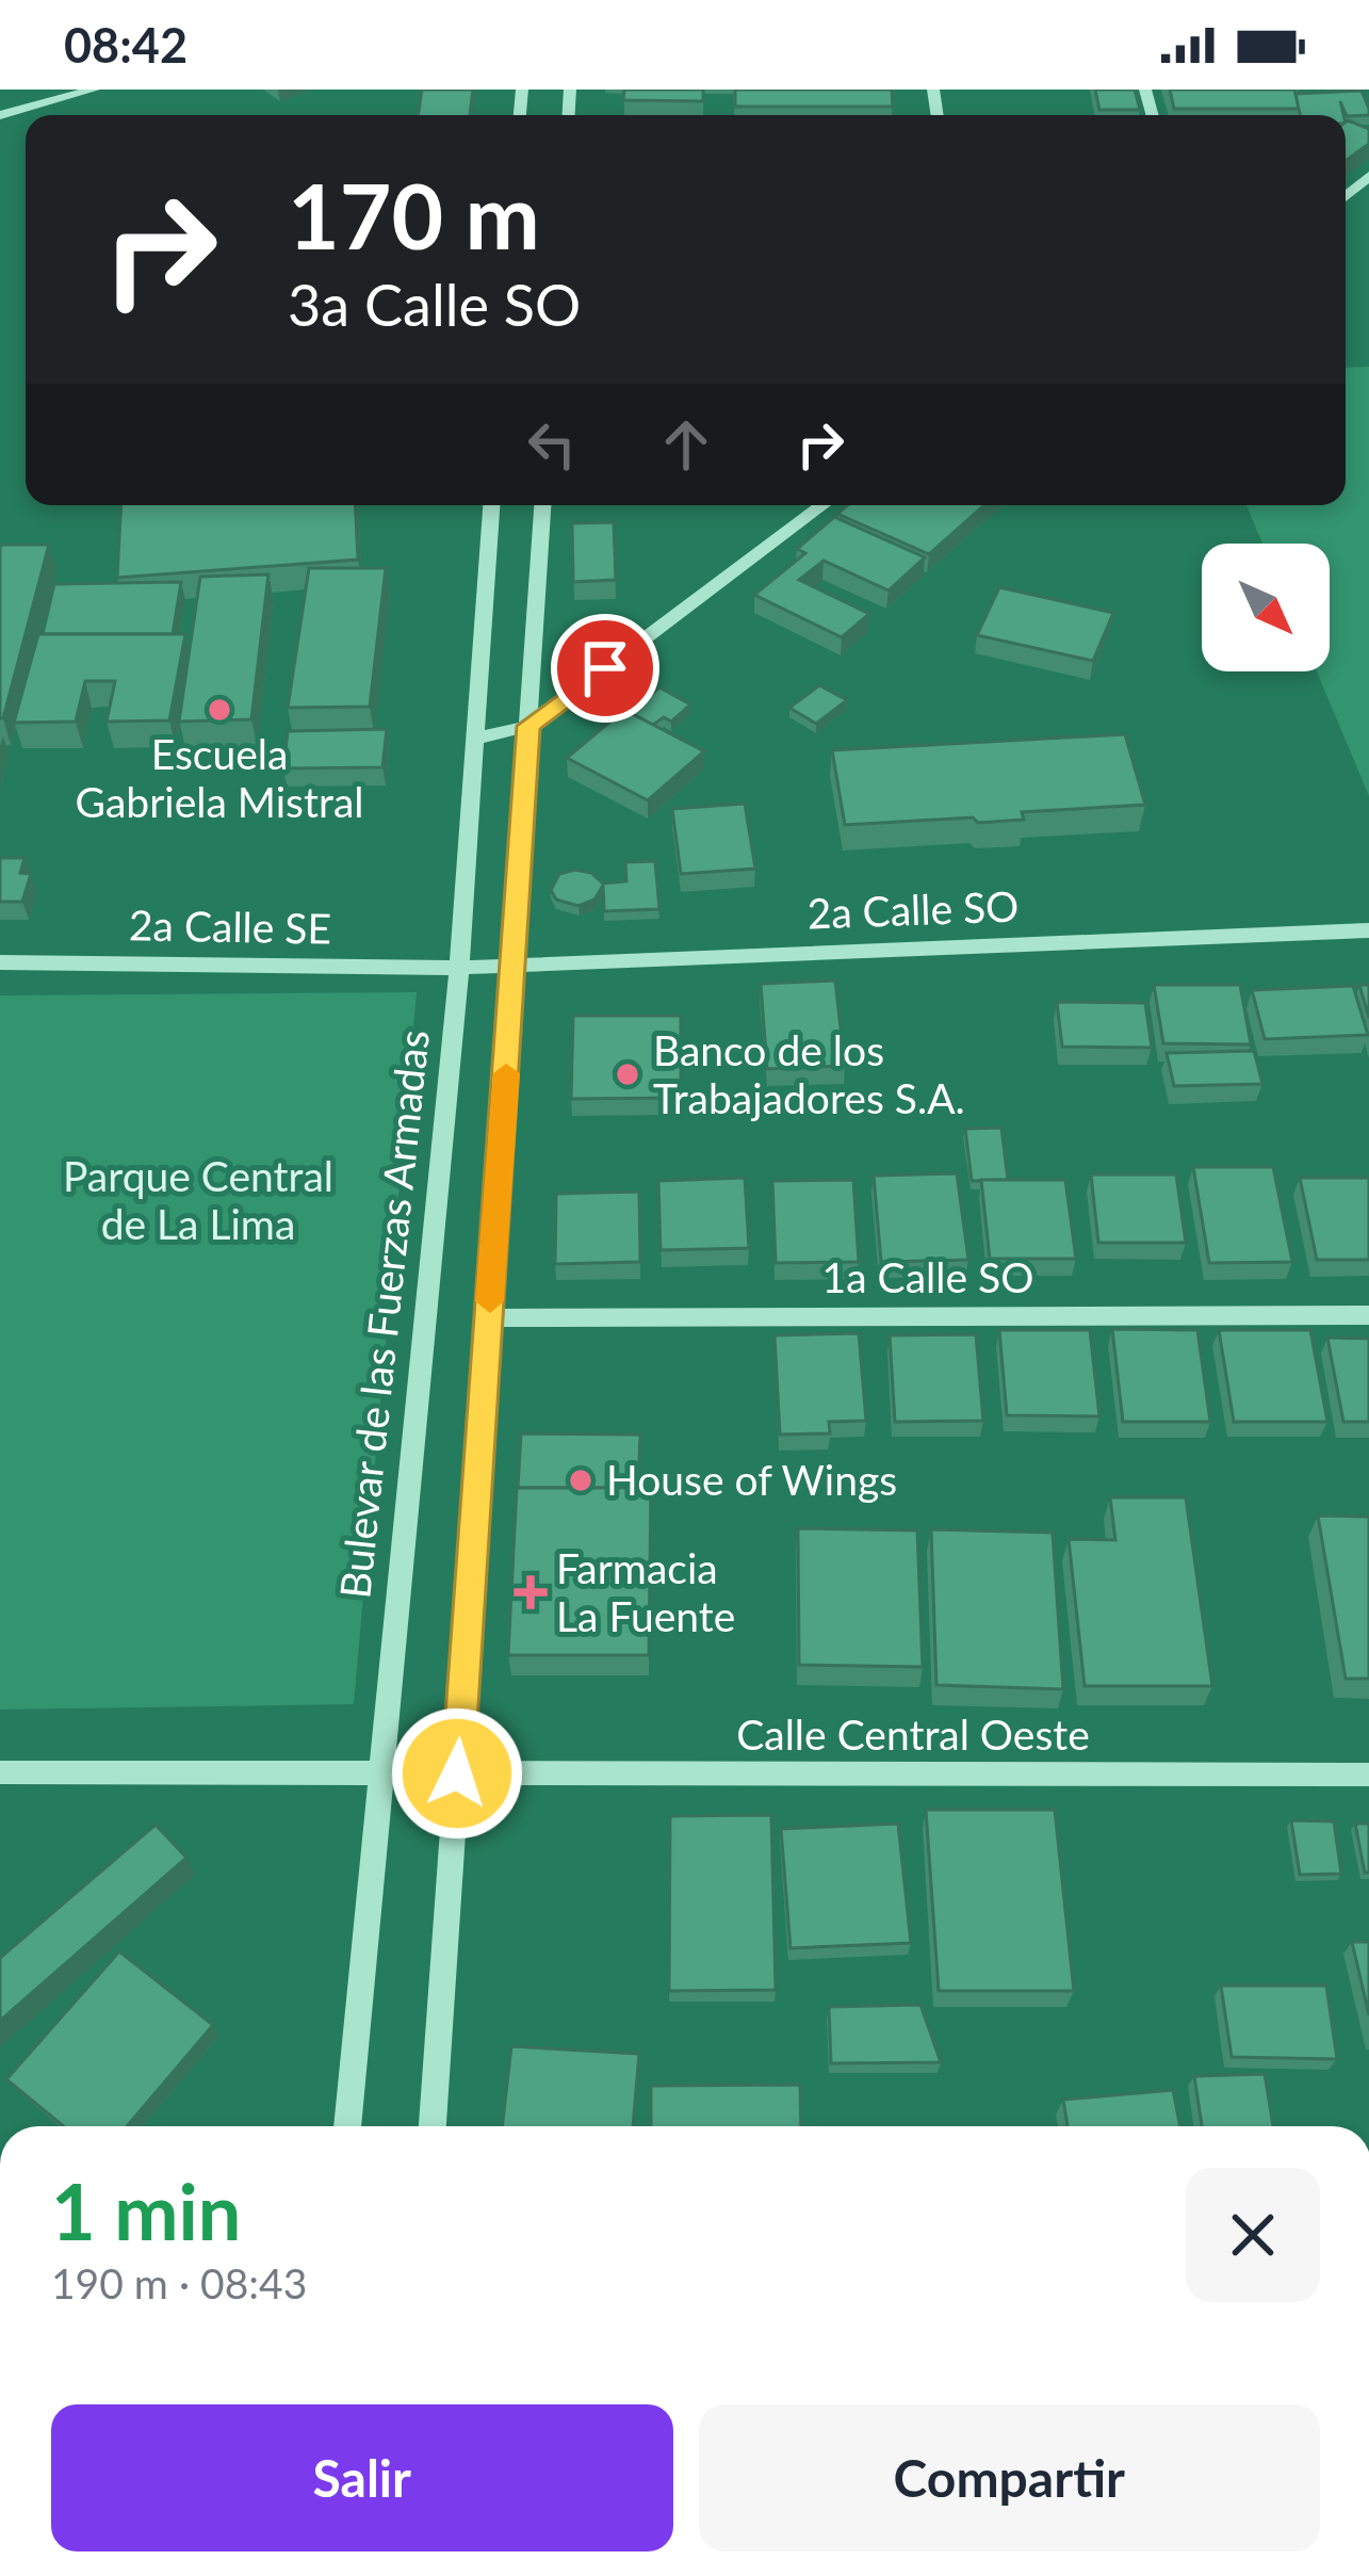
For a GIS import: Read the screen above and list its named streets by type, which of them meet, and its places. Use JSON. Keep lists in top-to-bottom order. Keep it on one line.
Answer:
{"streets":{"street":["2a Calle SO","2a Calle SE","1a Calle SO","Bulevar de las Fuerzas Armadas","Calle Central Oeste"]},"crossings":[["2a Calle SO","2a Calle SE"],["2a Calle SO","Bulevar de las Fuerzas Armadas"],["2a Calle SE","Bulevar de las Fuerzas Armadas"],["Bulevar de las Fuerzas Armadas","Calle Central Oeste"]],"parks":["Parque Central de La Lima"],"places":{"other":["Escuela Gabriela Mistral","Banco de los Trabajadores S.A.","House of Wings"],"health":["Farmacia La Fuente"]},"north":"bottom right","page":{"status":"08:42","turn":["170 m","3a Calle SO"],"heading":["1 min","190 m · 08:43"],"buttons":["Salir","Compartir"]}}
